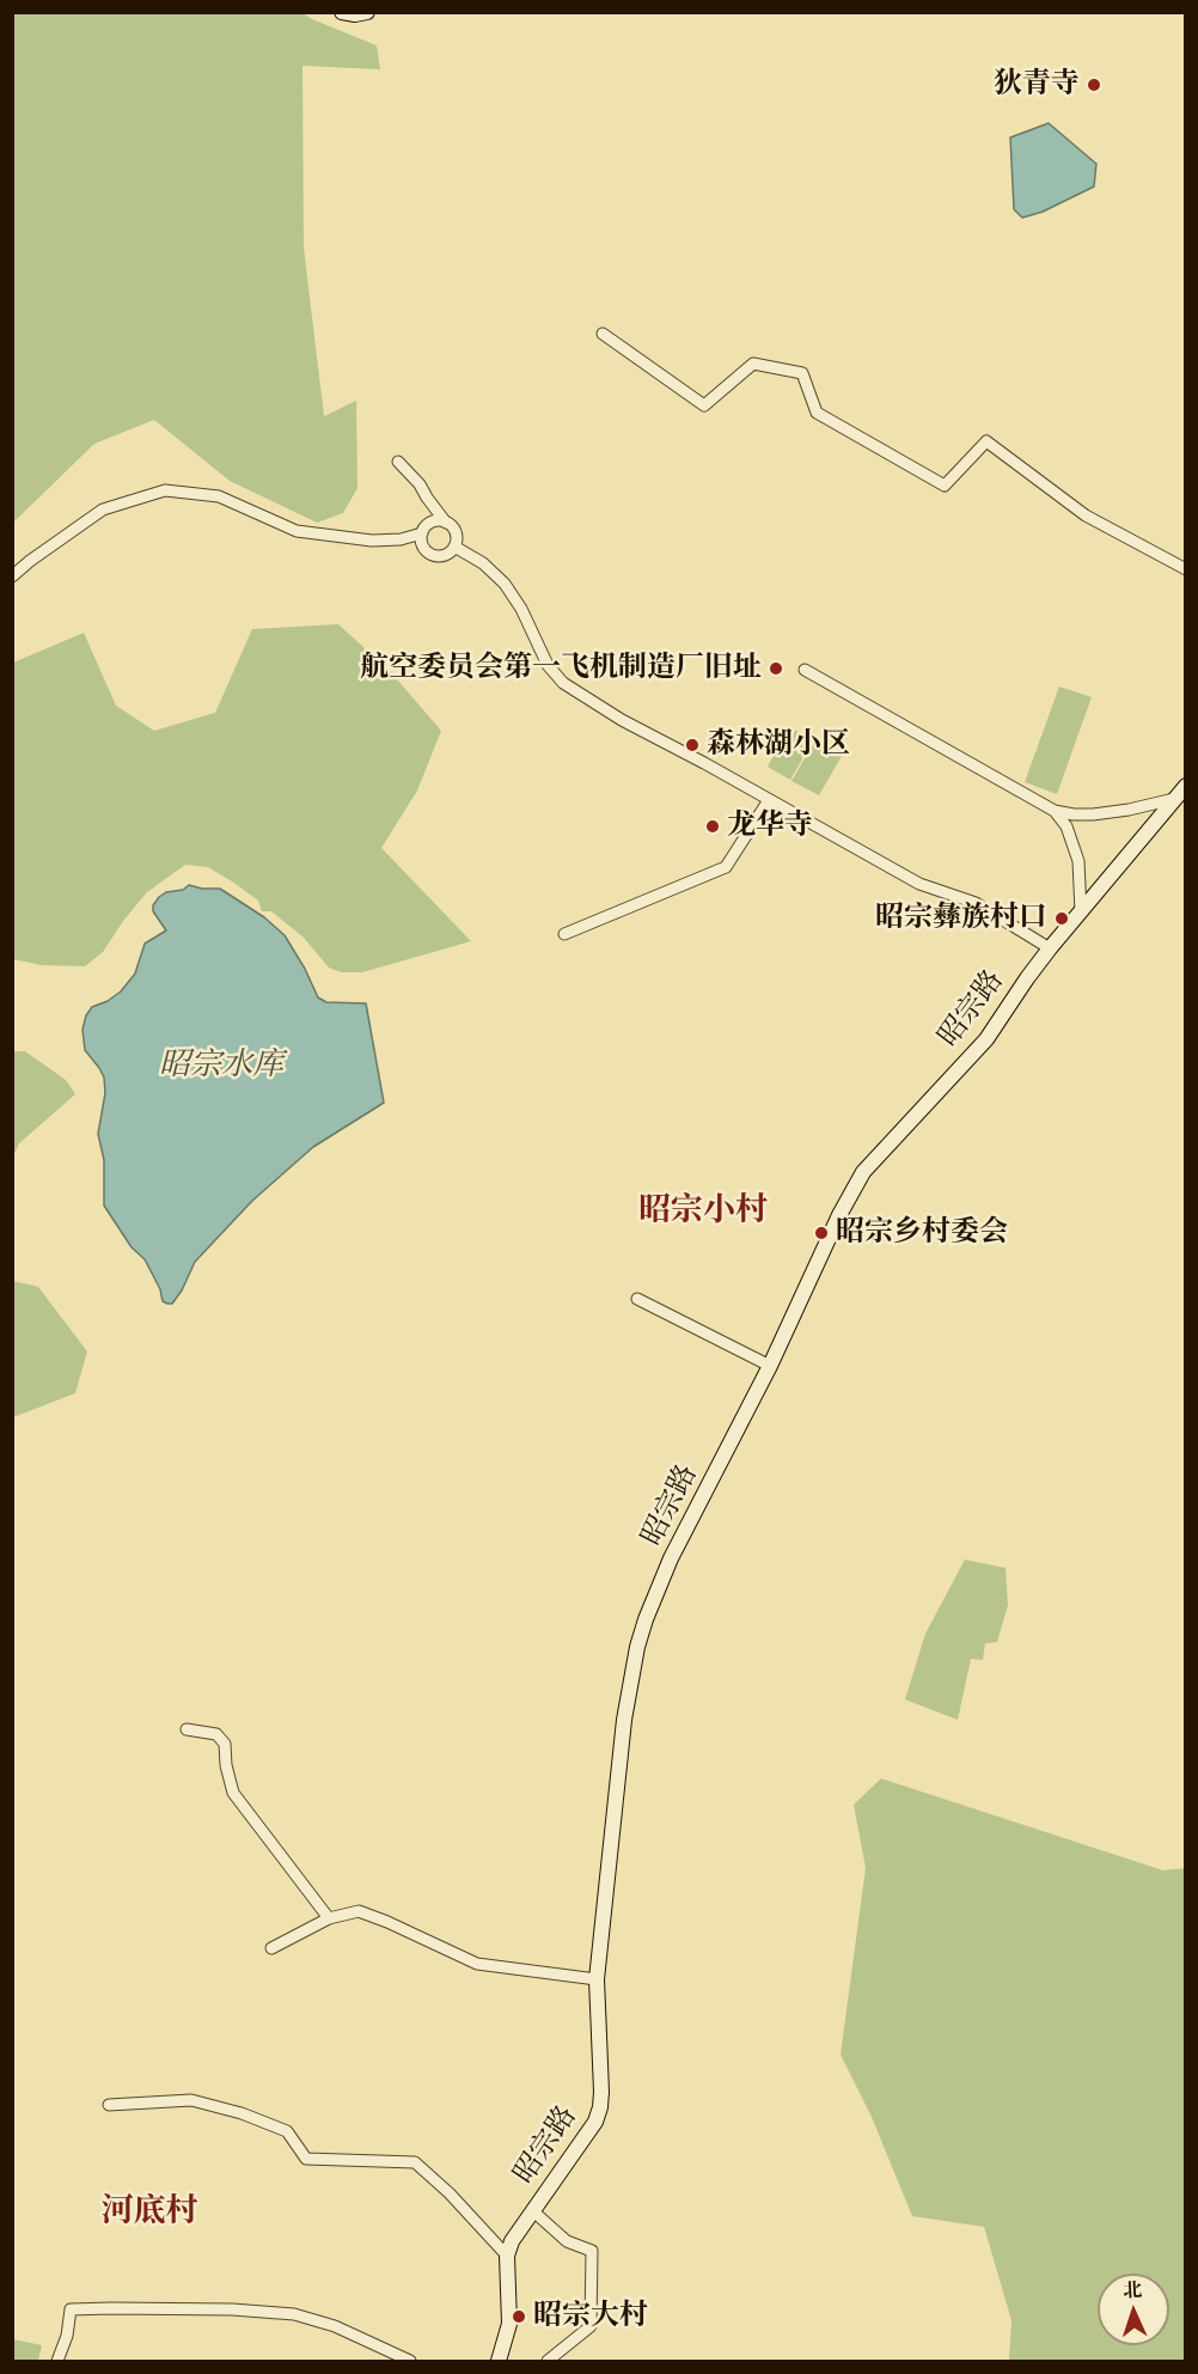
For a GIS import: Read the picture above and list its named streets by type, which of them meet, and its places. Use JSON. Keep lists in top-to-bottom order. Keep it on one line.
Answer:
{"streets":{"street":["昭宗路"]},"districts":["昭宗小村","河底村"],"water":["昭宗水库"],"places":["狄青寺","航空委员会第一飞机制造厂旧址","森林湖小区","龙华寺","昭宗彝族村口","昭宗乡村委会","昭宗大村"],"north":"top"}
